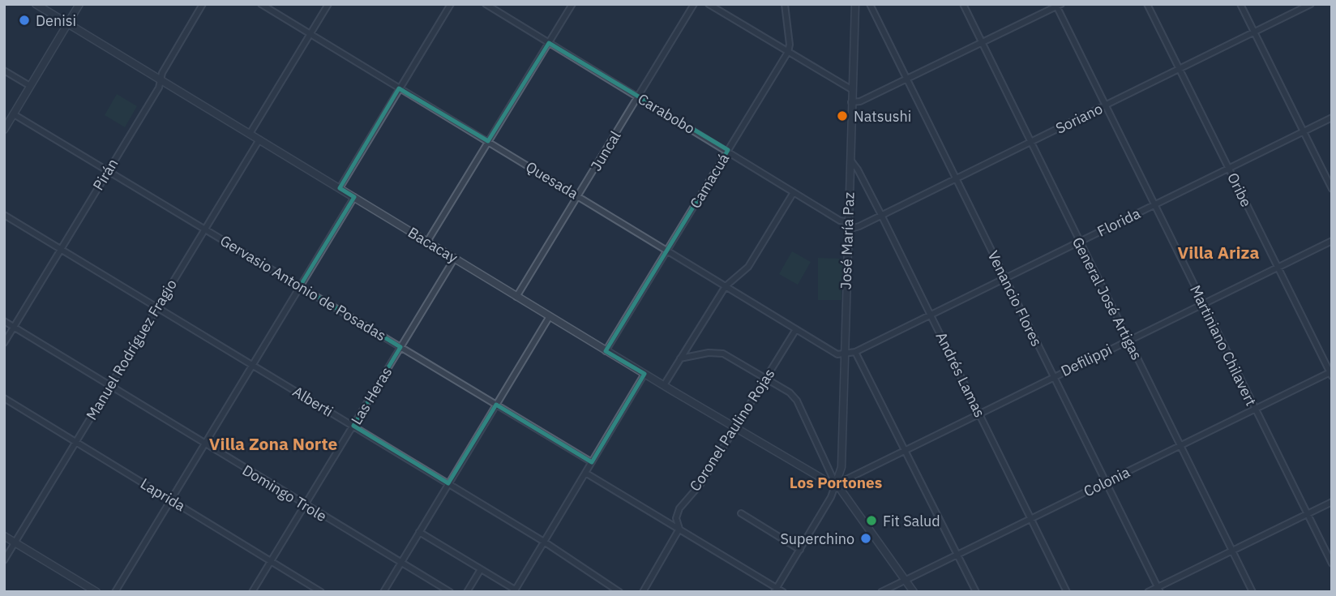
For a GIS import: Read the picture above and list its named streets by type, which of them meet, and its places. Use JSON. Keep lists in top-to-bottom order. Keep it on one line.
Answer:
{"streets":{"street":["Carabobo","Soriano","Juncal","Pirán","Quesada","Camacuá","Oribe","Florida","José María Paz","Bacacay","Gervasio Antonio de Posadas","Venancio Flores","General José Artigas","Martiniano Chilavert","Manuel Rodríguez Fragio","Defilippi","Andrés Lamas","Las Heras","Alberti","Coronel Paulino Rojas","Colonia","Domingo Trole","Laprida"]},"crossings":[["Carabobo","Soriano"],["Carabobo","Juncal"],["Carabobo","Camacuá"],["Carabobo","José María Paz"],["Soriano","Oribe"],["Soriano","José María Paz"],["Soriano","Venancio Flores"],["Soriano","General José Artigas"],["Soriano","Martiniano Chilavert"],["Soriano","Andrés Lamas"],["Juncal","Quesada"],["Juncal","Bacacay"],["Pirán","Bacacay"],["Pirán","Gervasio Antonio de Posadas"],["Pirán","Alberti"],["Pirán","Domingo Trole"],["Quesada","Camacuá"],["Quesada","Florida"],["Quesada","José María Paz"],["Quesada","Coronel Paulino Rojas"],["Camacuá","Bacacay"],["Oribe","Florida"],["Oribe","Defilippi"],["Oribe","Colonia"],["Florida","José María Paz"],["Florida","Venancio Flores"],["Florida","General José Artigas"],["Florida","Martiniano Chilavert"],["Florida","Andrés Lamas"],["José María Paz","Bacacay"],["José María Paz","Defilippi"],["José María Paz","Andrés Lamas"],["Bacacay","Manuel Rodríguez Fragio"],["Bacacay","Defilippi"],["Bacacay","Las Heras"],["Bacacay","Coronel Paulino Rojas"],["Gervasio Antonio de Posadas","Manuel Rodríguez Fragio"],["Gervasio Antonio de Posadas","Las Heras"],["Venancio Flores","Defilippi"],["Venancio Flores","Colonia"],["General José Artigas","Defilippi"],["General José Artigas","Colonia"],["Martiniano Chilavert","Defilippi"],["Martiniano Chilavert","Colonia"],["Manuel Rodríguez Fragio","Alberti"],["Manuel Rodríguez Fragio","Domingo Trole"],["Manuel Rodríguez Fragio","Laprida"],["Defilippi","Andrés Lamas"],["Andrés Lamas","Colonia"],["Las Heras","Alberti"],["Las Heras","Domingo Trole"],["Las Heras","Laprida"]],"districts":["Villa Ariza","Villa Zona Norte","Los Portones"],"places":["Denisi","Natsushi","Fit Salud","Superchino"]}
